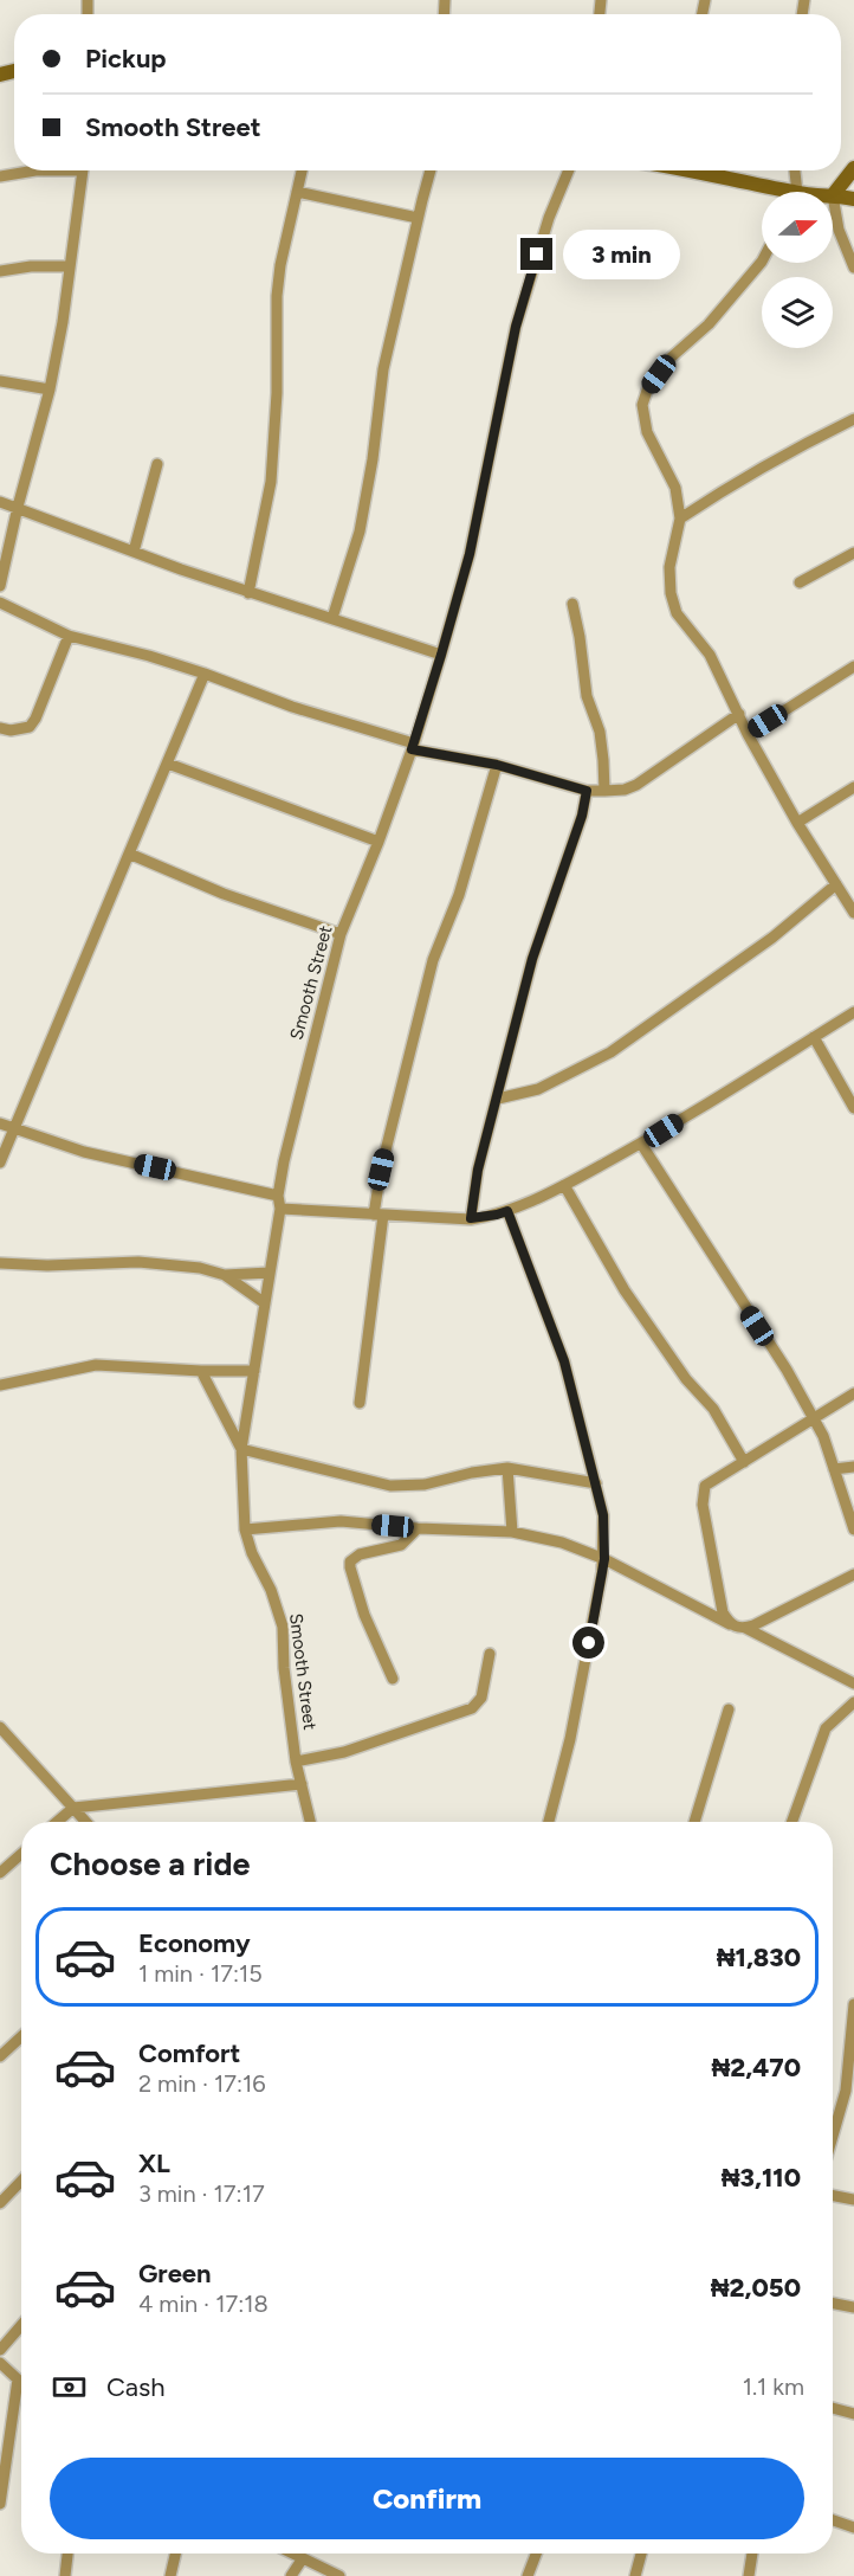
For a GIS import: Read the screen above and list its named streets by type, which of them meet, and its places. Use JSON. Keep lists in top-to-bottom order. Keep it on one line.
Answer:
{"streets":{"street":["Smooth Street"]},"north":"right","page":{"banner":["Pickup","Smooth Street"],"bubble":"3 min","heading":"Choose a ride","list":[{"name":"Economy","note":"1 min · 17:15","value":"₦1,830"},{"name":"Comfort","note":"2 min · 17:16","value":"₦2,470"},{"name":"XL","note":"3 min · 17:17","value":"₦3,110"},{"name":"Green","note":"4 min · 17:18","value":"₦2,050"}],"pay":["Cash","1.1 km"],"buttons":"Confirm"}}
